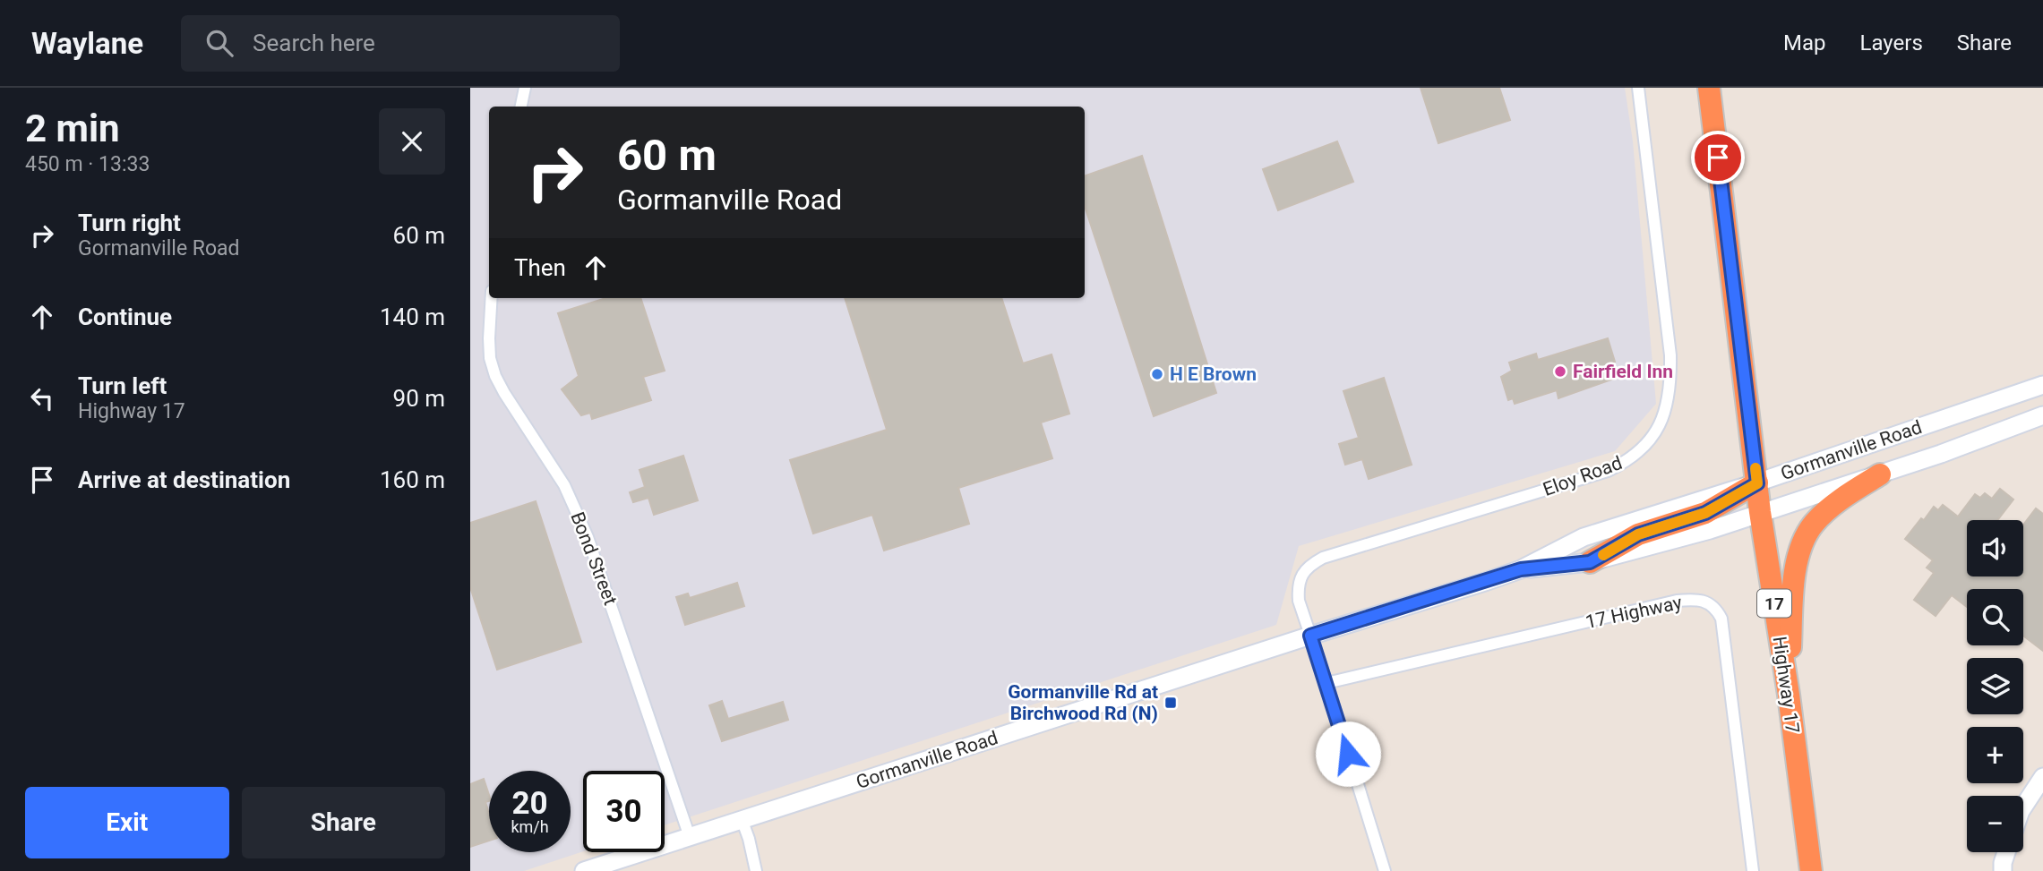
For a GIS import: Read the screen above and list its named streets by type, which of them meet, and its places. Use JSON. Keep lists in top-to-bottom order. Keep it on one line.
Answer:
{"streets":{"highway":["17","Highway 17"],"main road":["Gormanville Road"],"street":["Eloy Road","Bond Street","17 Highway"]},"crossings":[["Gormanville Road","Eloy Road"],["Gormanville Road","Bond Street"],["Gormanville Road","Highway 17"],["Eloy Road","17 Highway"]],"places":{"other":["Fairfield Inn","H E Brown"],"transit":["Gormanville Rd at Birchwood Rd (N)"]},"page":{"header":"Waylane","search":"Search here","nav":["Map","Layers","Share"],"heading":["2 min","450 m · 13:33"],"turn":["60 m","Gormanville Road"],"list":[{"name":"Turn right","note":"Gormanville Road","value":"60 m"},{"name":"Continue","value":"140 m"},{"name":"Turn left","note":"Highway 17","value":"90 m"},{"name":"Arrive at destination","value":"160 m"}],"then":"Then","map_buttons":["+","−"],"speed":"20 km/h","limit":"30","buttons":["Exit","Share"]}}
